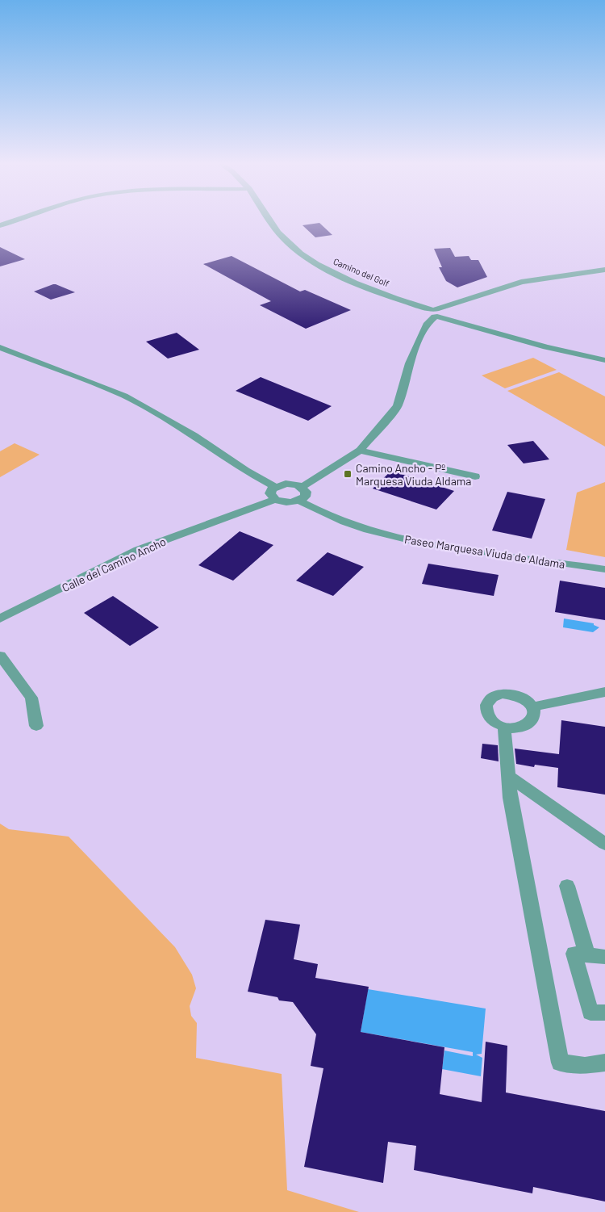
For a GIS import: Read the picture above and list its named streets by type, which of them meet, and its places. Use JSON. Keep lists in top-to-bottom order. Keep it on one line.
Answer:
{"streets":{"street":["Camino del Golf","Paseo Marquesa Viuda de Aldama","Calle del Camino Ancho"]},"places":{"transit":["Camino Ancho - Pº Marquesa Viuda Aldama"]}}
